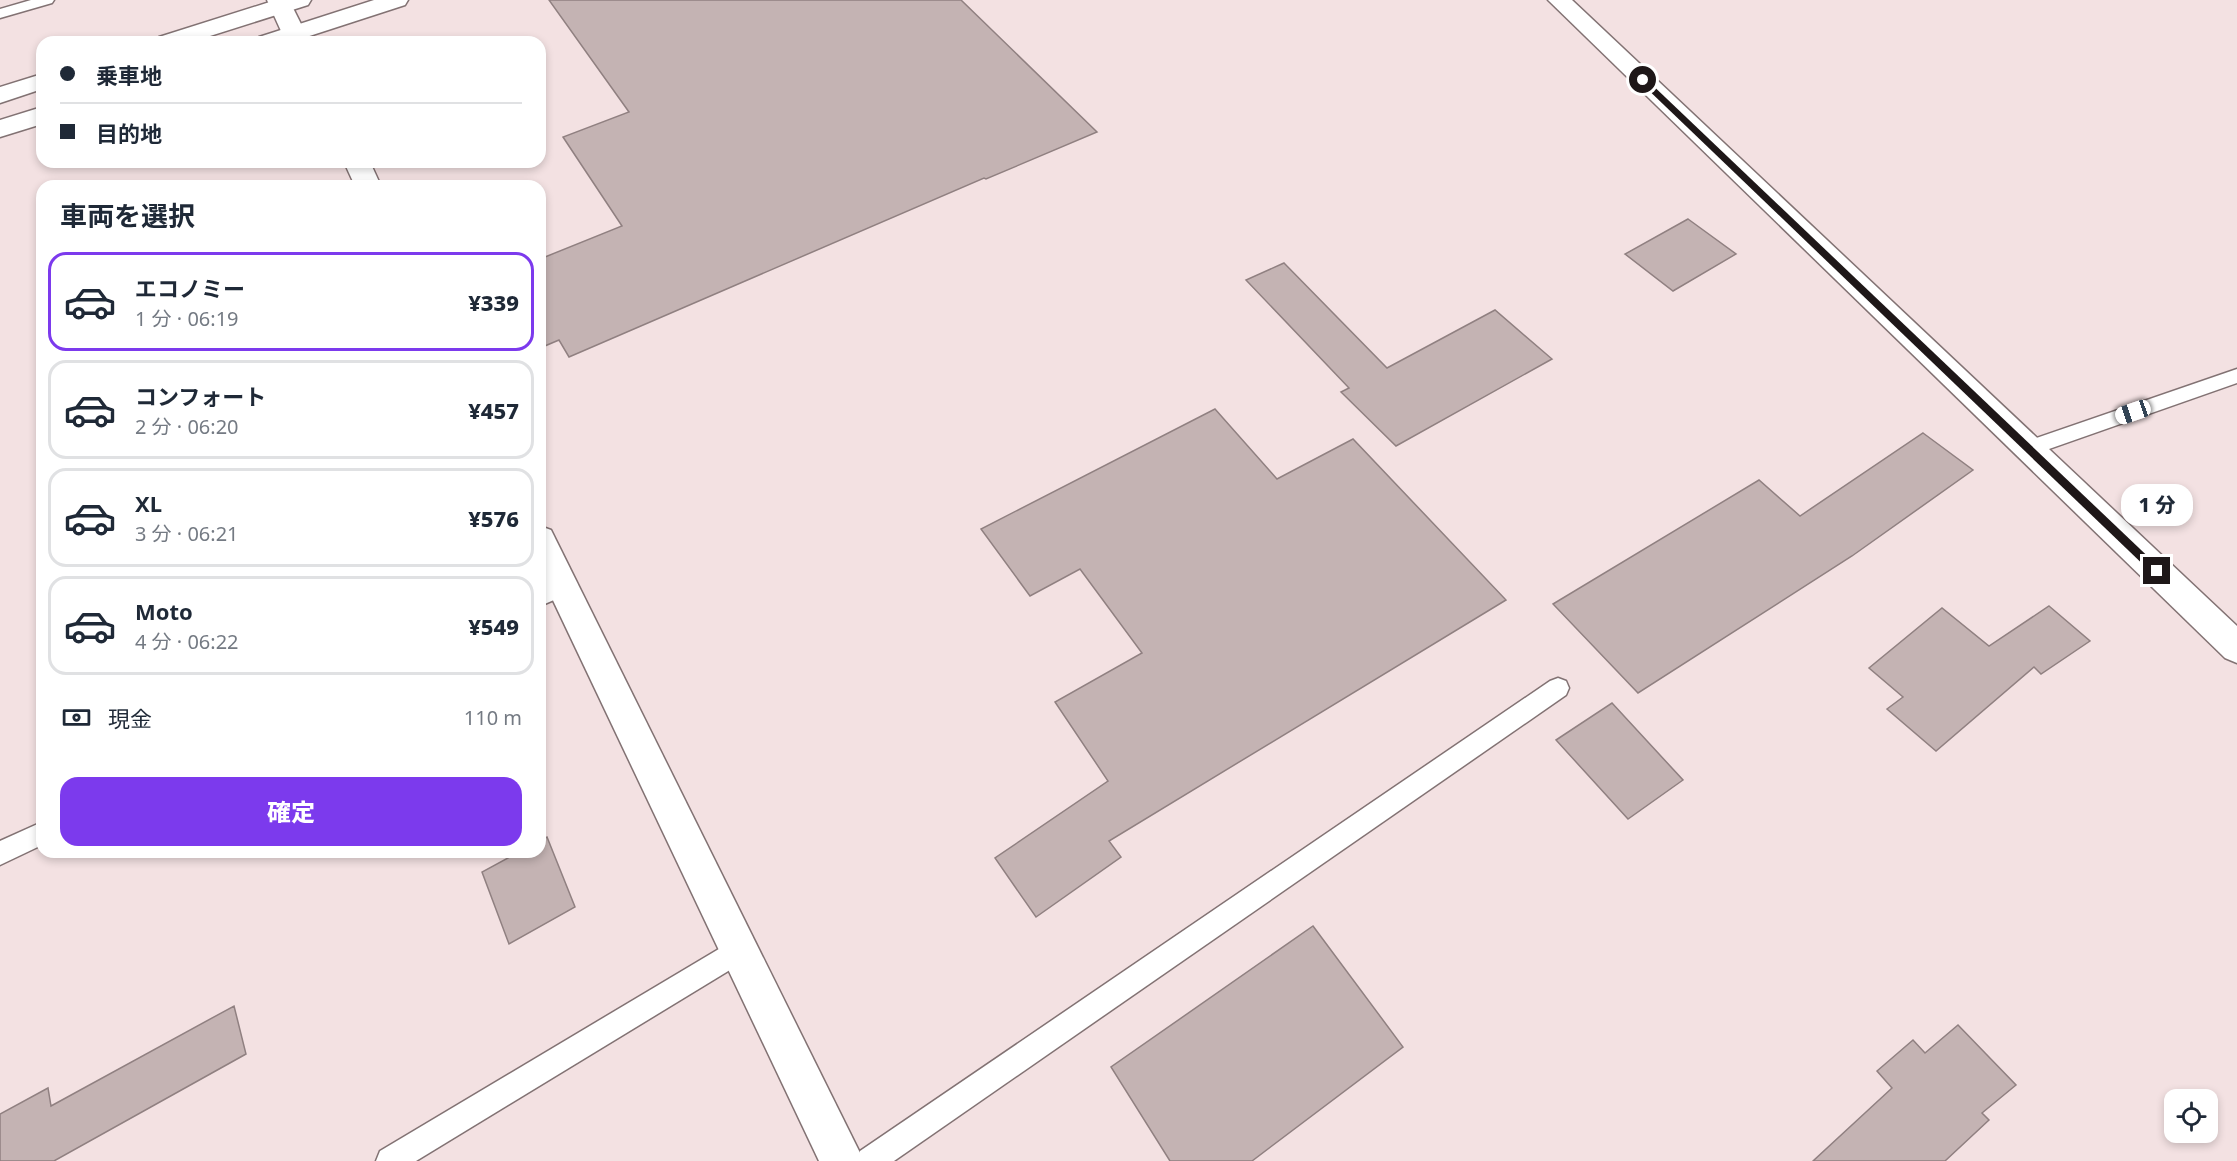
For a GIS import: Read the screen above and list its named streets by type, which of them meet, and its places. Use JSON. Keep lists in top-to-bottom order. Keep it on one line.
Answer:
{"page":{"banner":["乗車地","目的地"],"heading":"車両を選択","list":[{"name":"エコノミー","note":"1 分 · 06:19","value":"¥339"},{"name":"コンフォート","note":"2 分 · 06:20","value":"¥457"},{"name":"XL","note":"3 分 · 06:21","value":"¥576"},{"name":"Moto","note":"4 分 · 06:22","value":"¥549"}],"bubble":"1 分","pay":["現金","110 m"],"buttons":"確定"}}
